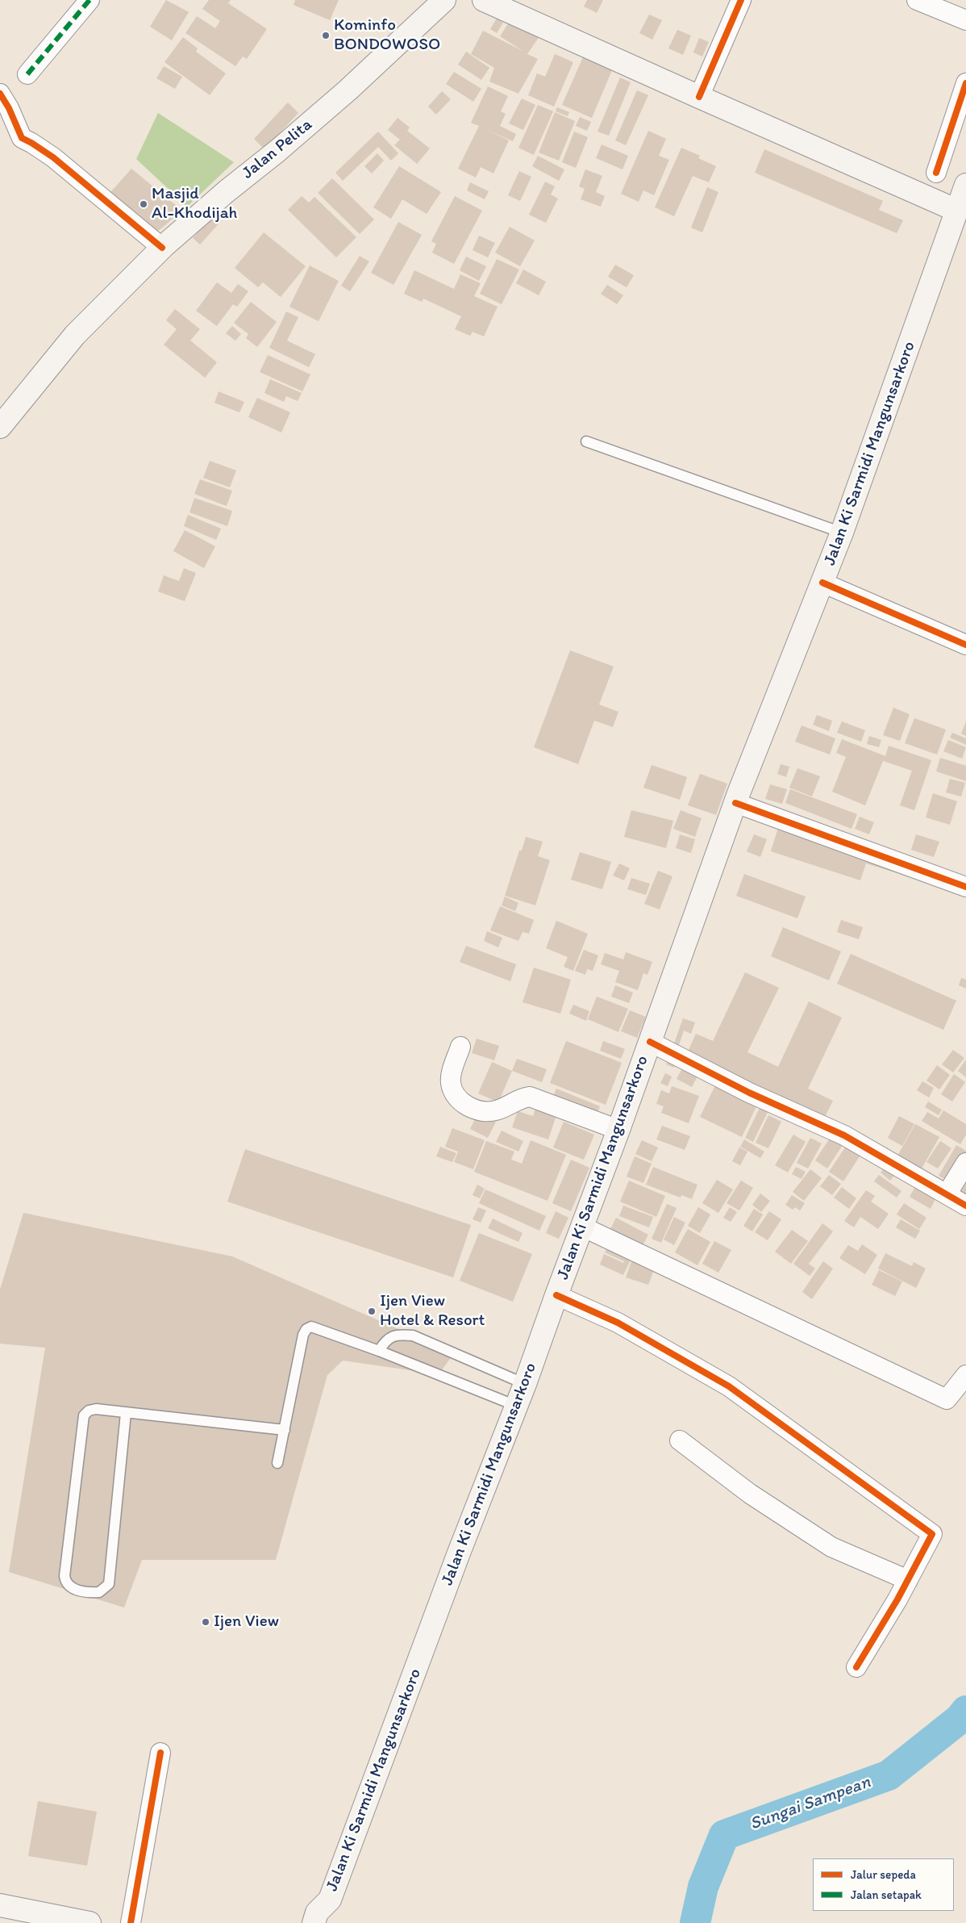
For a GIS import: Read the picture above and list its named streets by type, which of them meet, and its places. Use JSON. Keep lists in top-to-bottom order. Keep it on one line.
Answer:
{"streets":{"main road":["Jalan Pelita","Jalan Ki Sarmidi Mangunsarkoro"]},"water":["Sungai Sampean"],"places":["Kominfo BONDOWOSO","Masjid Al-Khodijah","Ijen View Hotel & Resort","Ijen View"],"legend":["Jalur sepeda","Jalan setapak"]}
